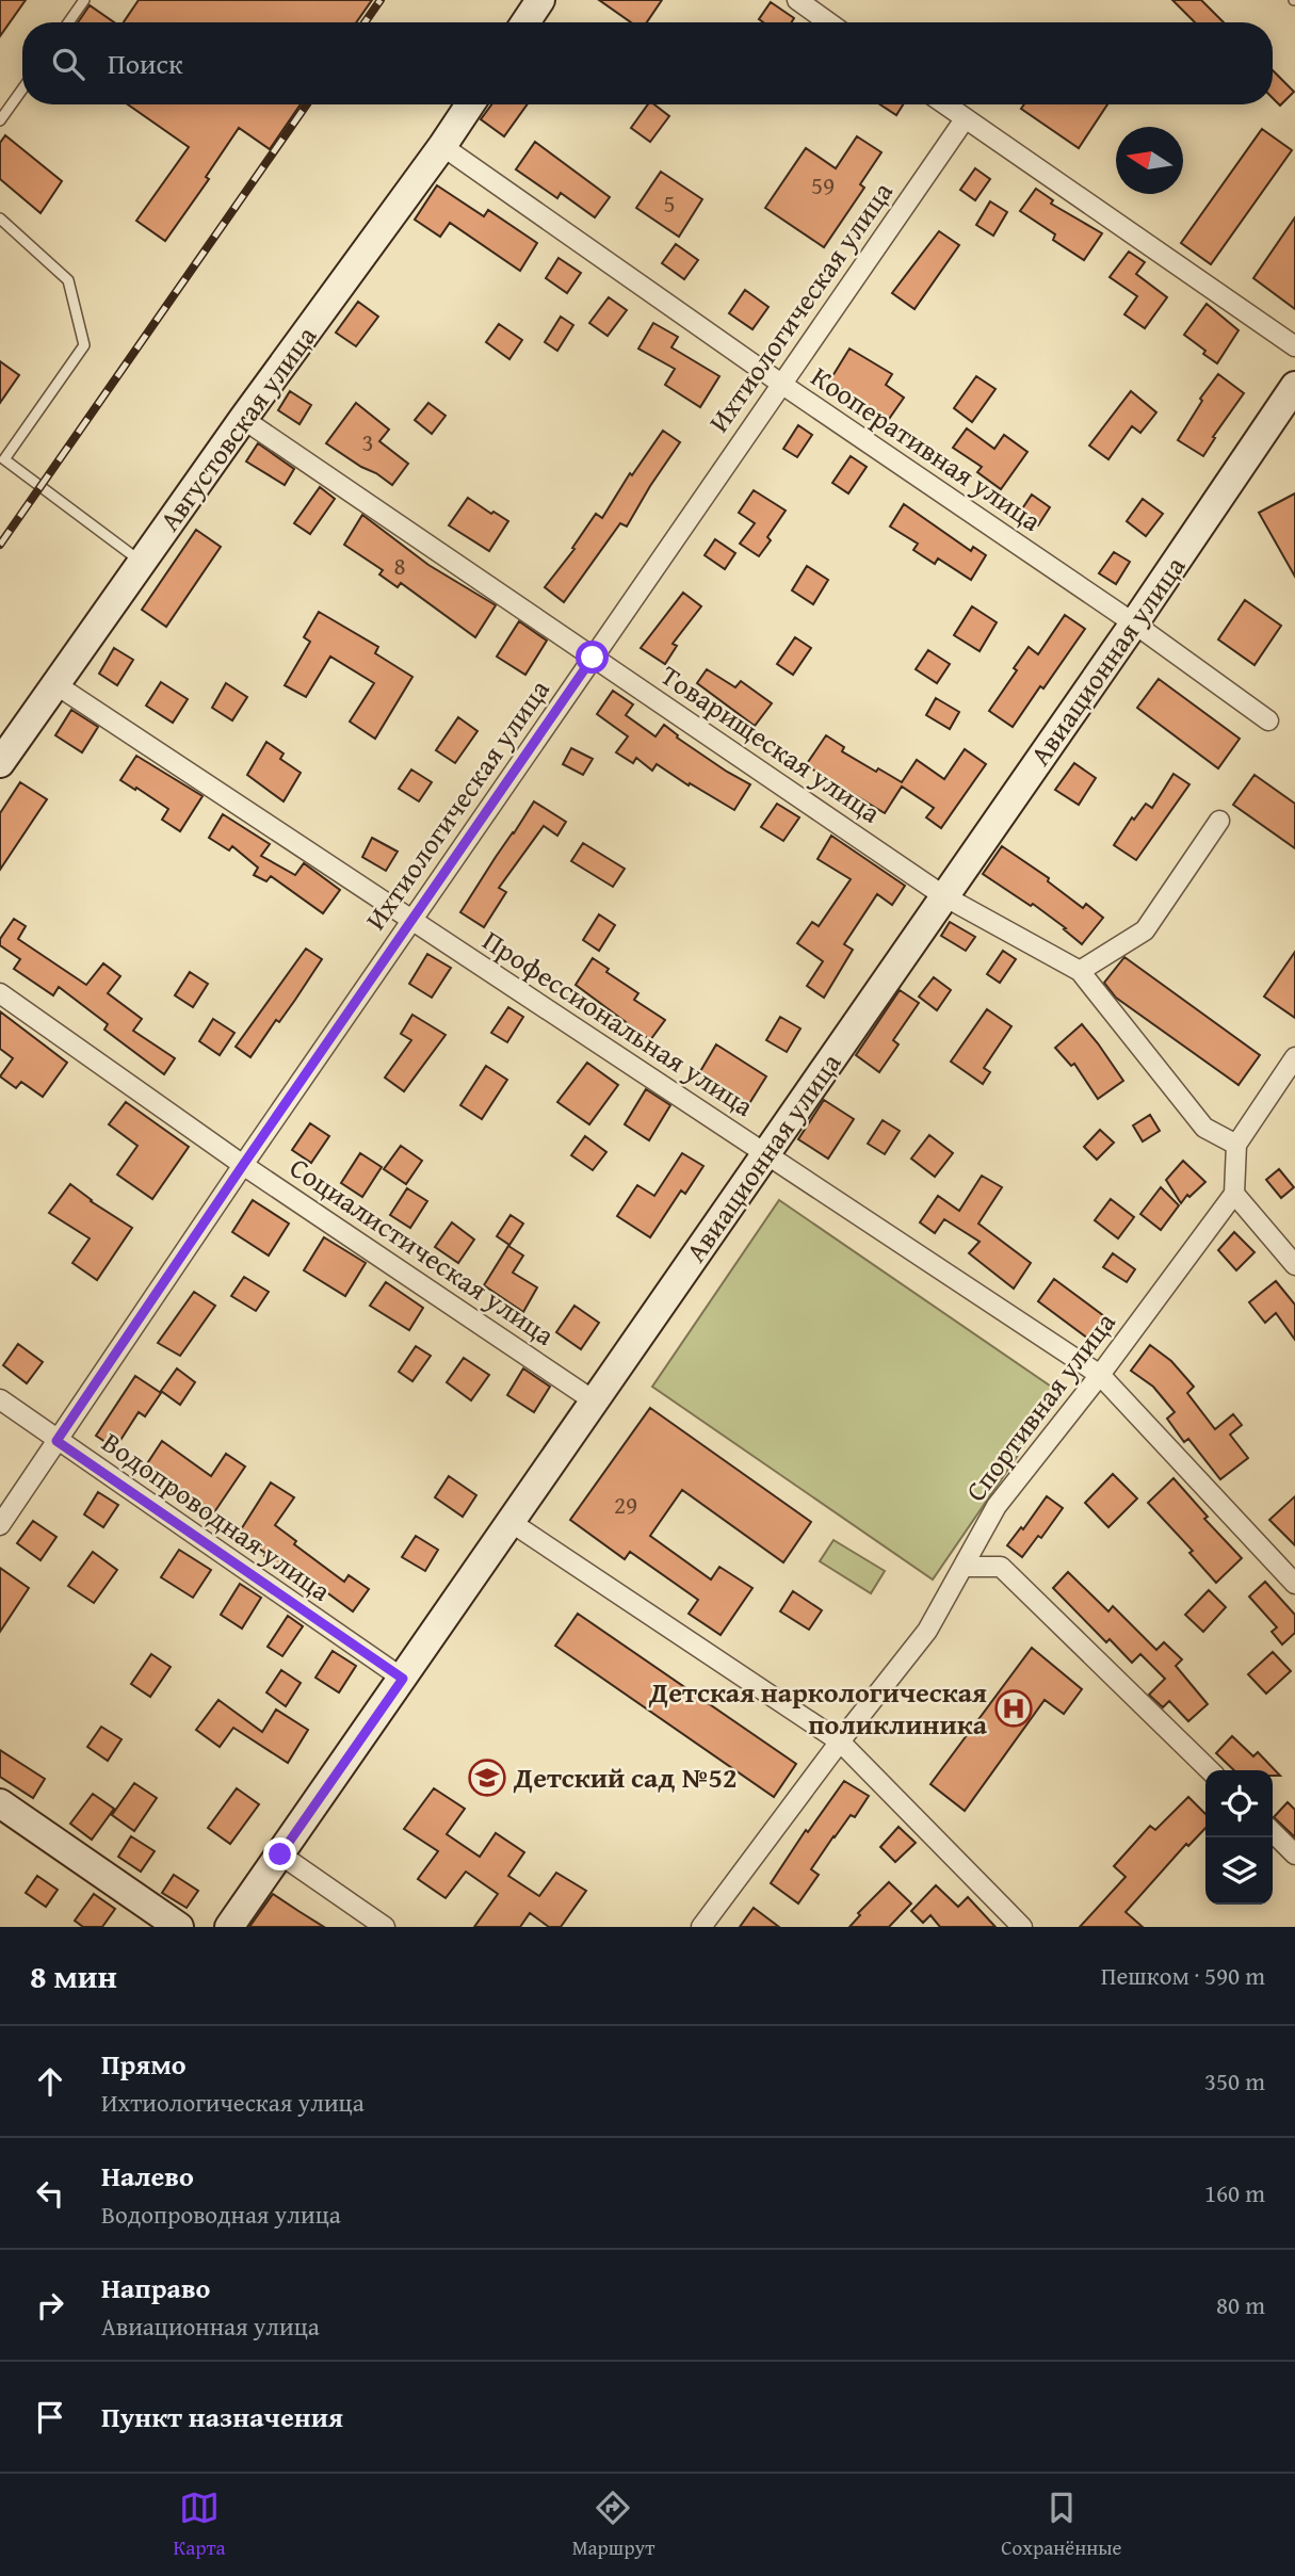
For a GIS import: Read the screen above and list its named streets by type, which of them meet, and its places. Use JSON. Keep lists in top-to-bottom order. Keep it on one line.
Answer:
{"streets":{"main road":["Августовская улица","Авиационная улица"],"street":["Ихтиологическая улица","Кооперативная улица","Товарищеская улица","Профессиональная улица","Социалистическая улица","Спортивная улица","Водопроводная улица"]},"crossings":[["Ихтиологическая улица","Кооперативная улица"],["Ихтиологическая улица","Товарищеская улица"],["Ихтиологическая улица","Профессиональная улица"],["Ихтиологическая улица","Социалистическая улица"],["Ихтиологическая улица","Водопроводная улица"],["Августовская улица","Кооперативная улица"],["Августовская улица","Товарищеская улица"],["Августовская улица","Профессиональная улица"],["Кооперативная улица","Авиационная улица"],["Авиационная улица","Товарищеская улица"],["Авиационная улица","Профессиональная улица"],["Авиационная улица","Социалистическая улица"],["Авиационная улица","Водопроводная улица"],["Профессиональная улица","Спортивная улица"]],"places":{"hospital":["Детская наркологическая поликлиника"],"school or university":["Детский сад №52"]},"house_numbers":["59","5","3","8","29"],"north":"left","page":{"search":"Поиск","heading":["8 мин","Пешком · 590 m"],"list":[["Прямо","Ихтиологическая улица","350 m"],["Налево","Водопроводная улица","160 m"],["Направо","Авиационная улица","80 m"],"Пункт назначения"],"nav":["Карта","Маршрут","Сохранённые"]}}
